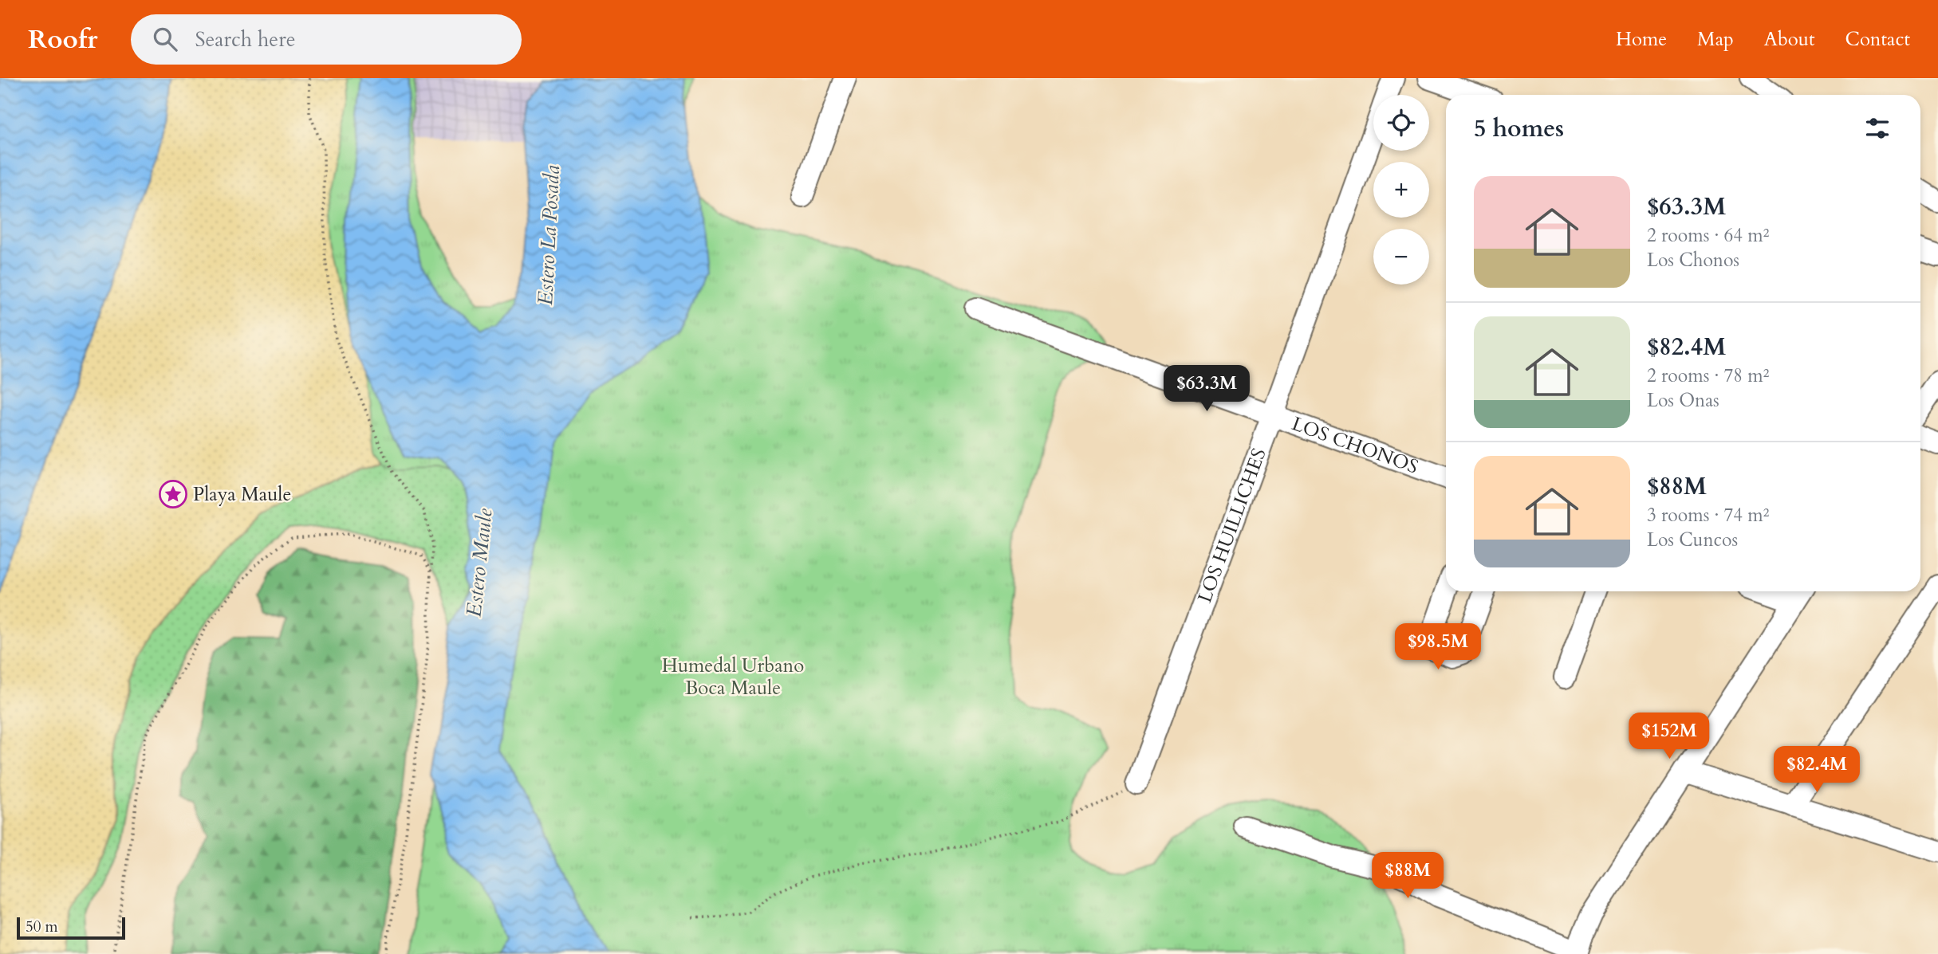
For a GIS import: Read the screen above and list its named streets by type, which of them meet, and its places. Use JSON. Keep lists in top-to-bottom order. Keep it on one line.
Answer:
{"streets":{"street":["LOS CHONOS","LOS HUILLICHES"]},"crossings":[["LOS CHONOS","LOS HUILLICHES"]],"water":["Estero La Posada","Estero Maule"],"parks":["Humedal Urbano Boca Maule"],"places":{"place":["Playa Maule"]},"scale_bar":"50 m","page":{"header":"Roofr","search":"Search here","nav":["Home","Map","About","Contact"],"map_buttons":["+","−"],"heading":"5 homes","list":[{"name":"$63.3M","note":"2 rooms · 64 m² · Los Chonos"},{"name":"$82.4M","note":"2 rooms · 78 m² · Los Onas"},{"name":"$88M","note":"3 rooms · 74 m² · Los Cuncos"}],"price":["$63.3M","$98.5M","$152M","$82.4M","$88M"],"scale":"50 m"}}
